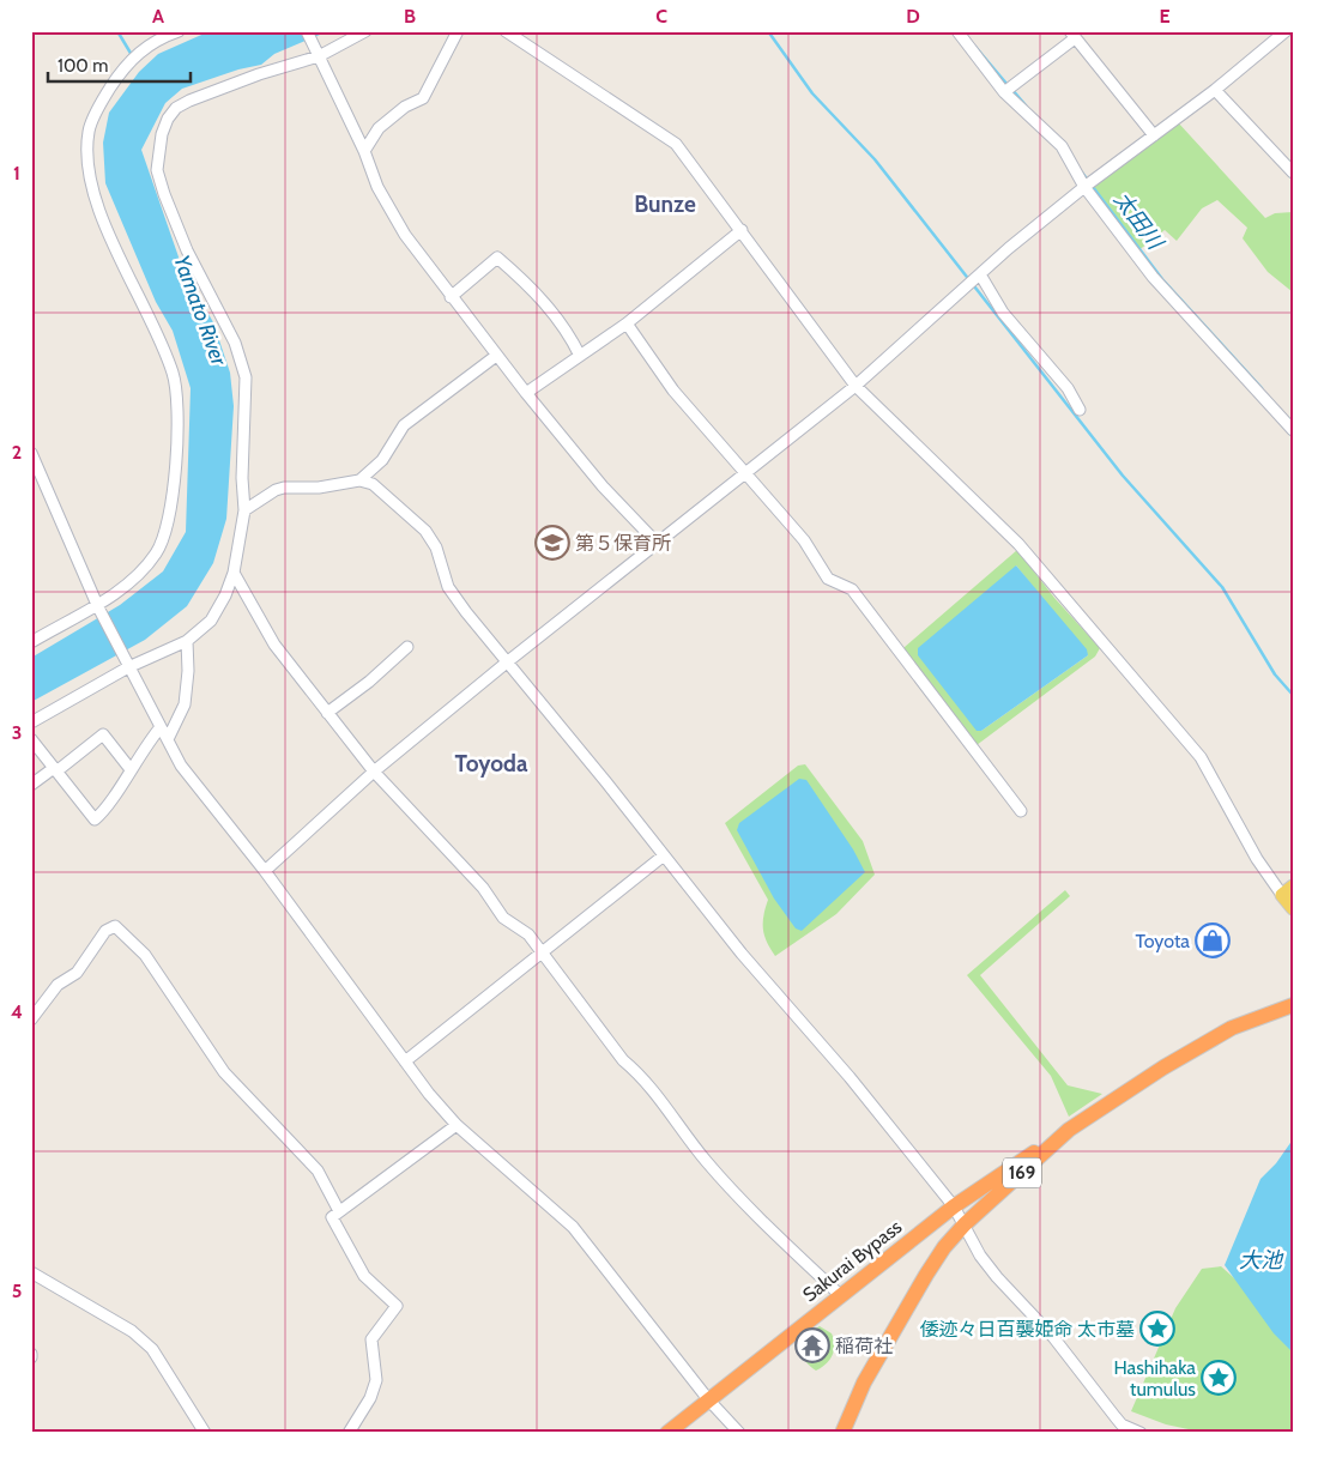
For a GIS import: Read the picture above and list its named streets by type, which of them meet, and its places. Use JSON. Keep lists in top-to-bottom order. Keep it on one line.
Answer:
{"streets":{"highway":["169","Sakurai Bypass"]},"crossings":[["169","Sakurai Bypass"]],"districts":["Bunze","Toyoda"],"water":["太田川","Yamato River","大池"],"places":{"school or university":["第５保育所"],"shop":["Toyota"],"place":["倭迹々日百襲姫命 太市墓","Hashihaka tumulus"],"temple":["稲荷社"]},"scale_bar":"100 m","grid":{"columns":["A","B","C","D","E"],"rows":["1","2","3","4","5"]}}
